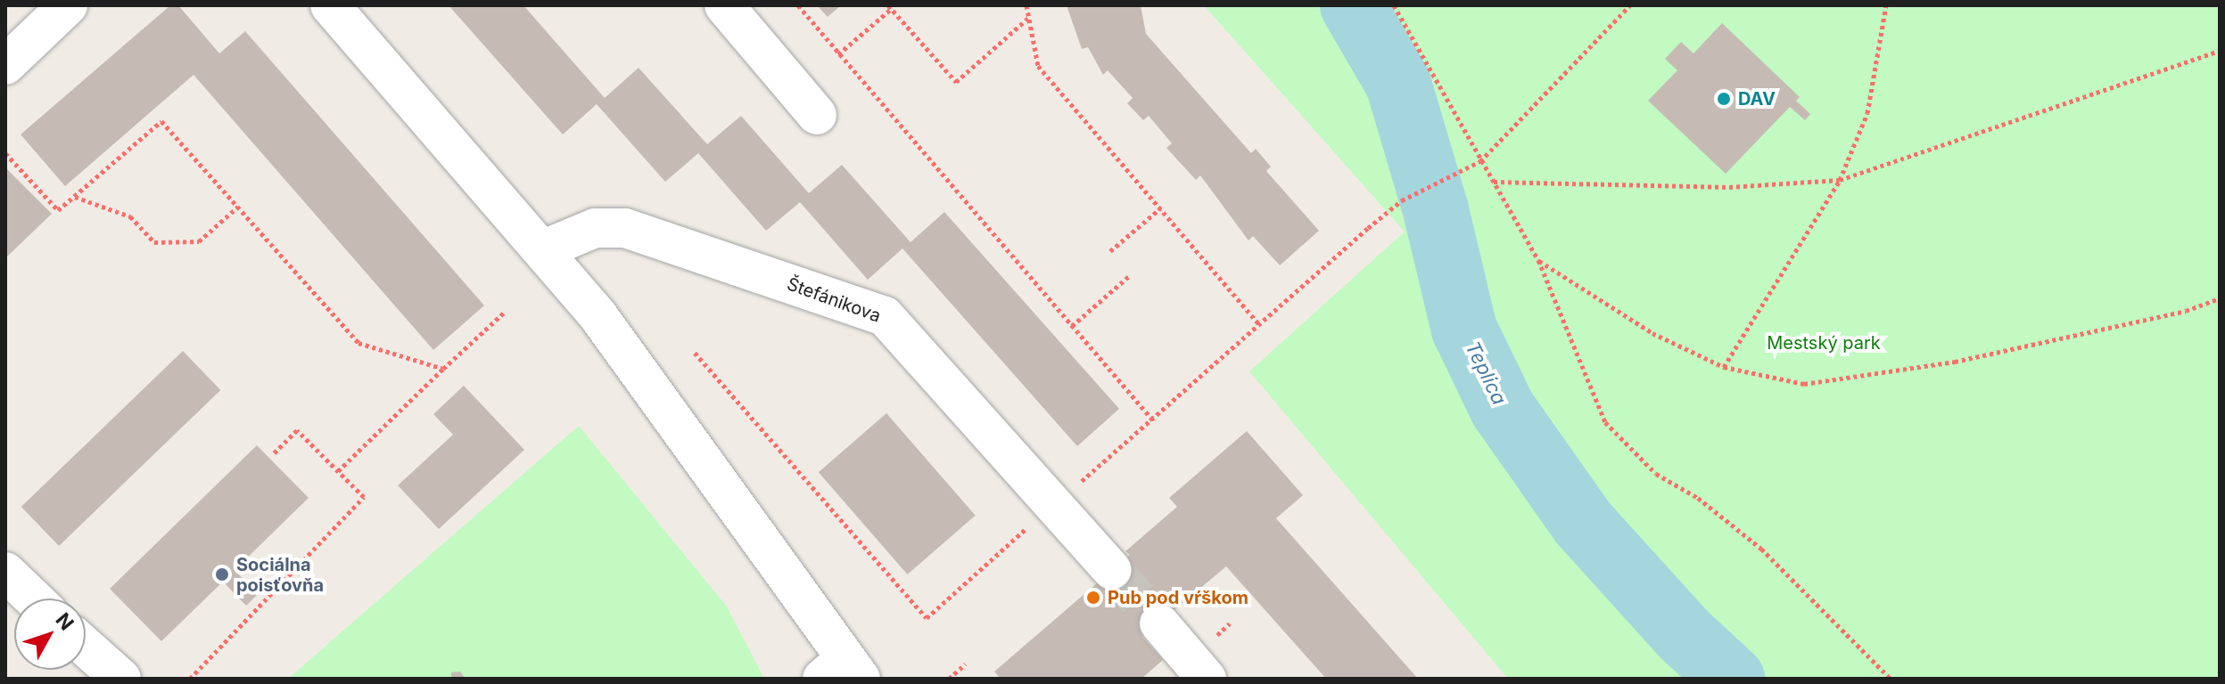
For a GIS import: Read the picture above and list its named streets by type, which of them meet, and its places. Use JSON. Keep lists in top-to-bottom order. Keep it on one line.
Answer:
{"streets":{"street":["Štefánikova"]},"water":["Teplica"],"parks":["Mestský park"],"places":["DAV","Sociálna poisťovňa","Pub pod vŕškom"],"north":"top right"}
